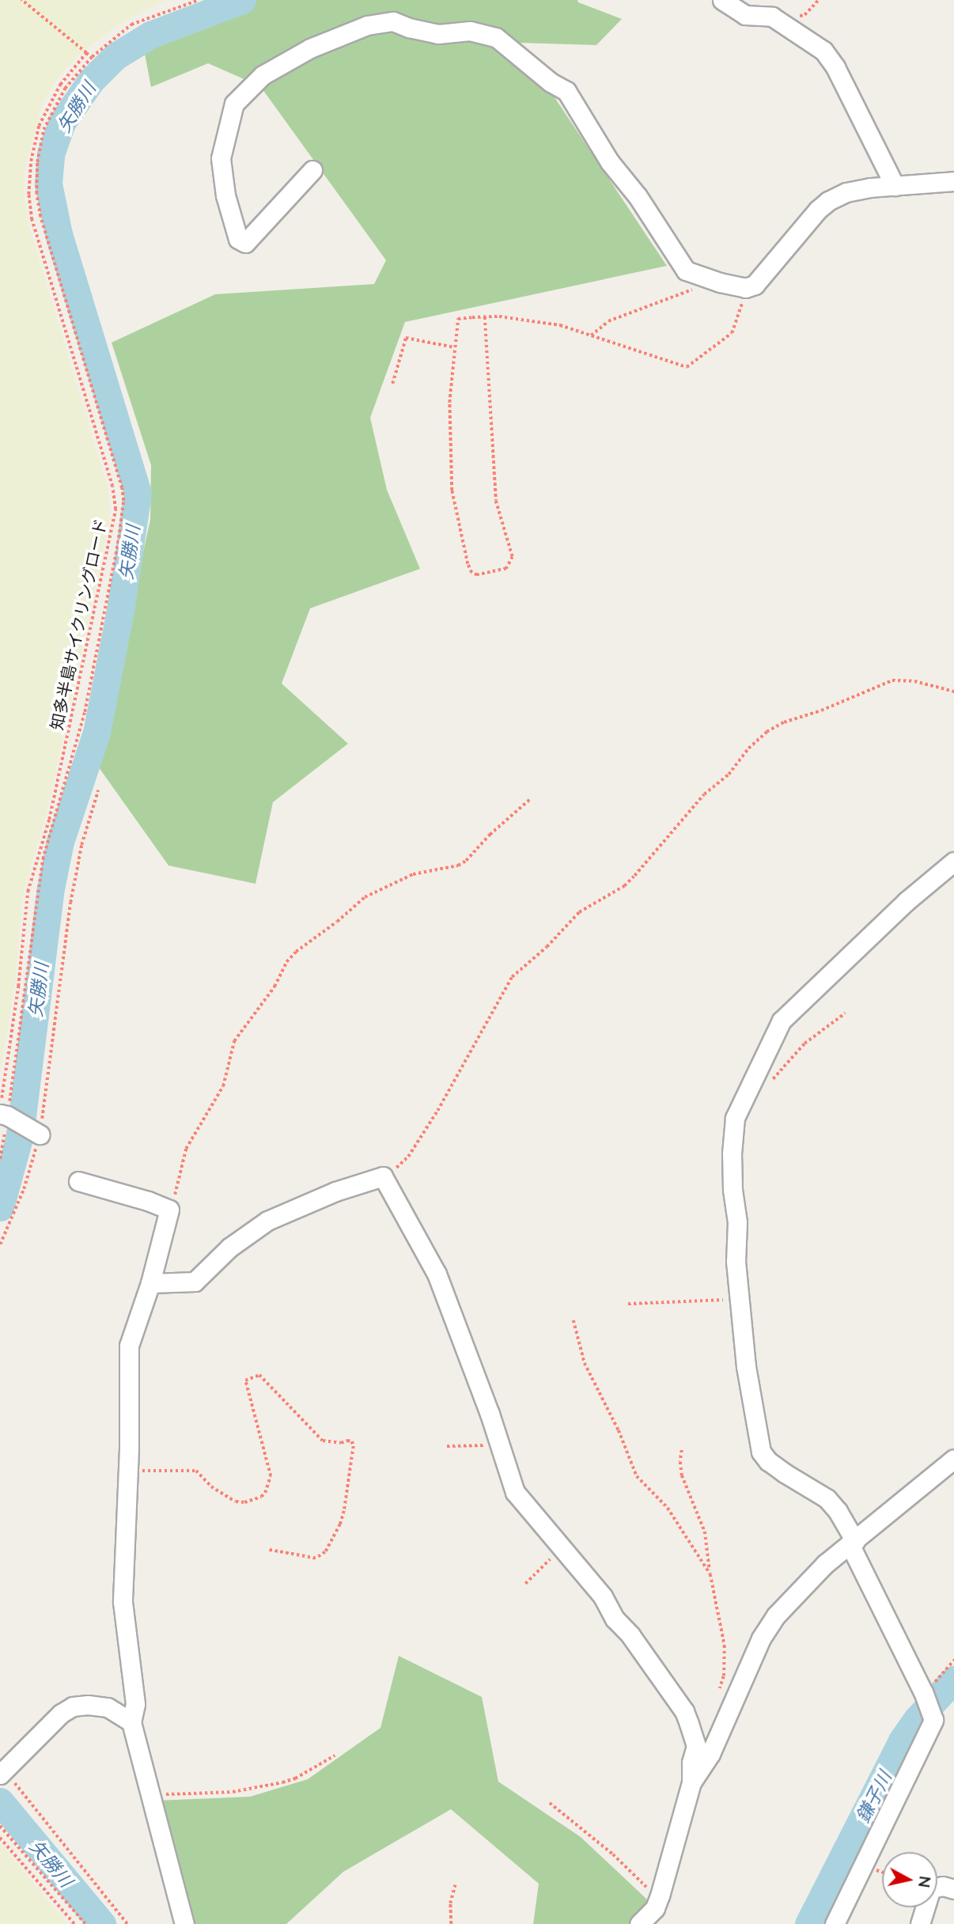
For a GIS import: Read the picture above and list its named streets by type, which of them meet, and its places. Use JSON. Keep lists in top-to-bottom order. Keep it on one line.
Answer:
{"streets":{"path":["知多半島サイクリングロード"]},"water":["矢勝川","鎌子川"],"north":"right"}
